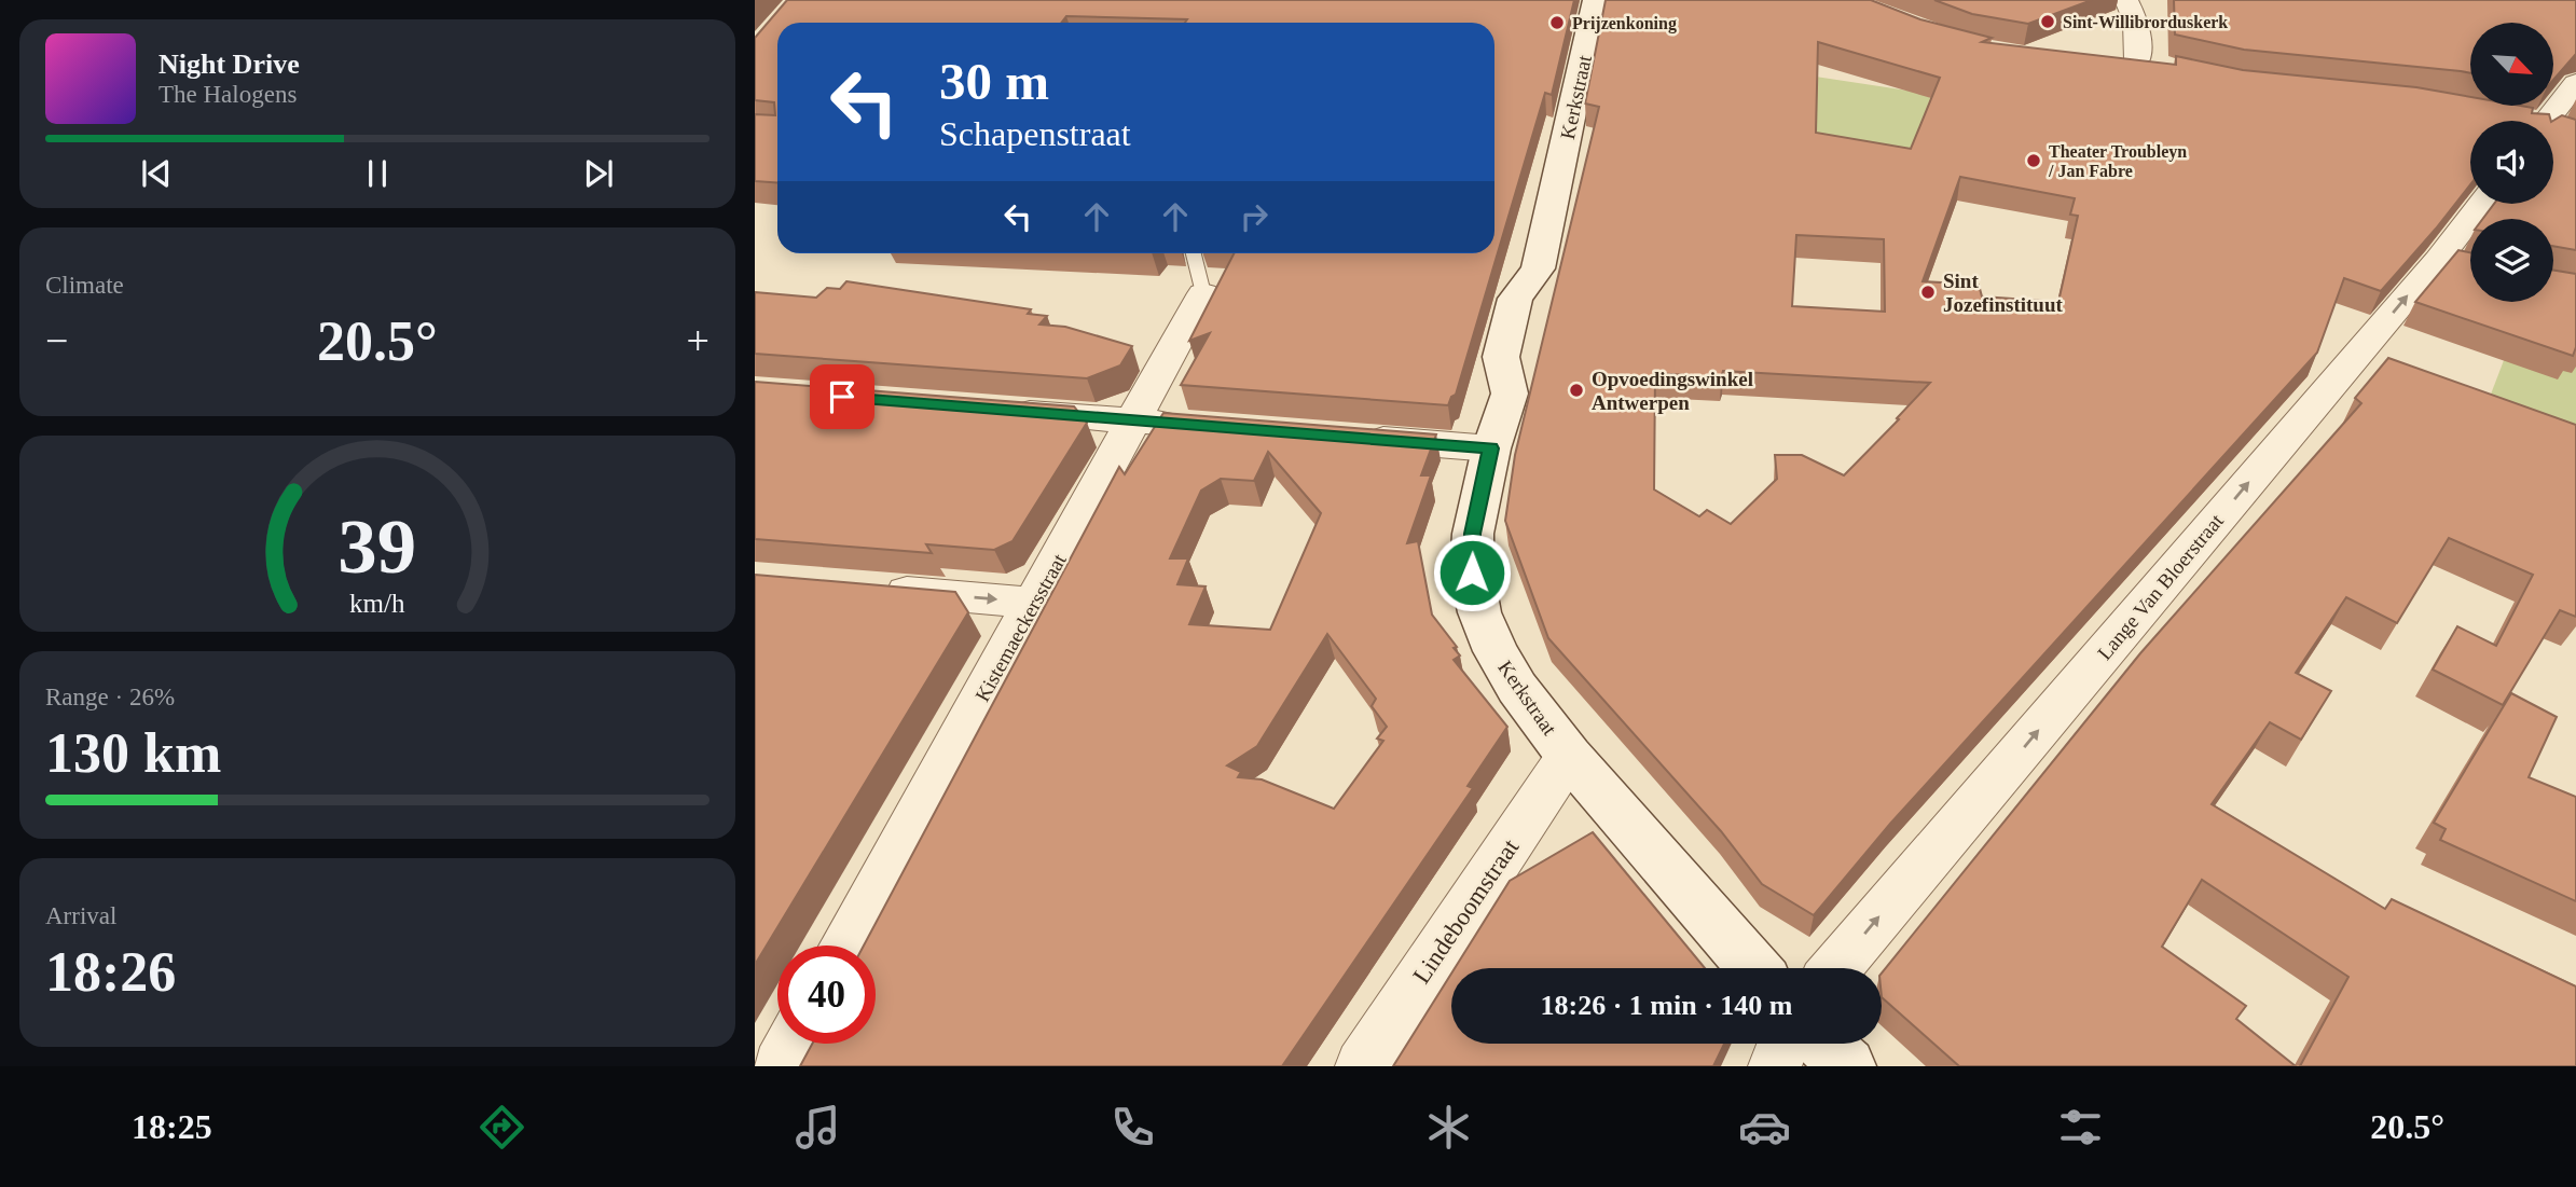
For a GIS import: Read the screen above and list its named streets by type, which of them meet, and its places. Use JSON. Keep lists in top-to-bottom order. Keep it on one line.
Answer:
{"streets":{"street":["Kerkstraat","Lange Van Bloerstraat","Kistemaeckersstraat","Lindeboomstraat"]},"crossings":[["Kerkstraat","Lindeboomstraat"]],"one_way":["Lange Van Bloerstraat"],"places":["Sint-Willibrorduskerk","Prijzenkoning","Theater Troubleyn / Jan Fabre","Sint Jozefinstituut","Opvoedingswinkel Antwerpen"],"north":"bottom right","page":{"turn":["30 m","Schapenstraat"],"song":["Night Drive","The Halogens"],"tile":["Climate",["Range · 26%","130 km"],["Arrival","18:26"]],"heat":["−","20.5°","+"],"limit":"40","trip":"18:26 · 1 min · 140 m","tabs":["18:25","20.5°"],"gauge":["39","km/h"]}}
